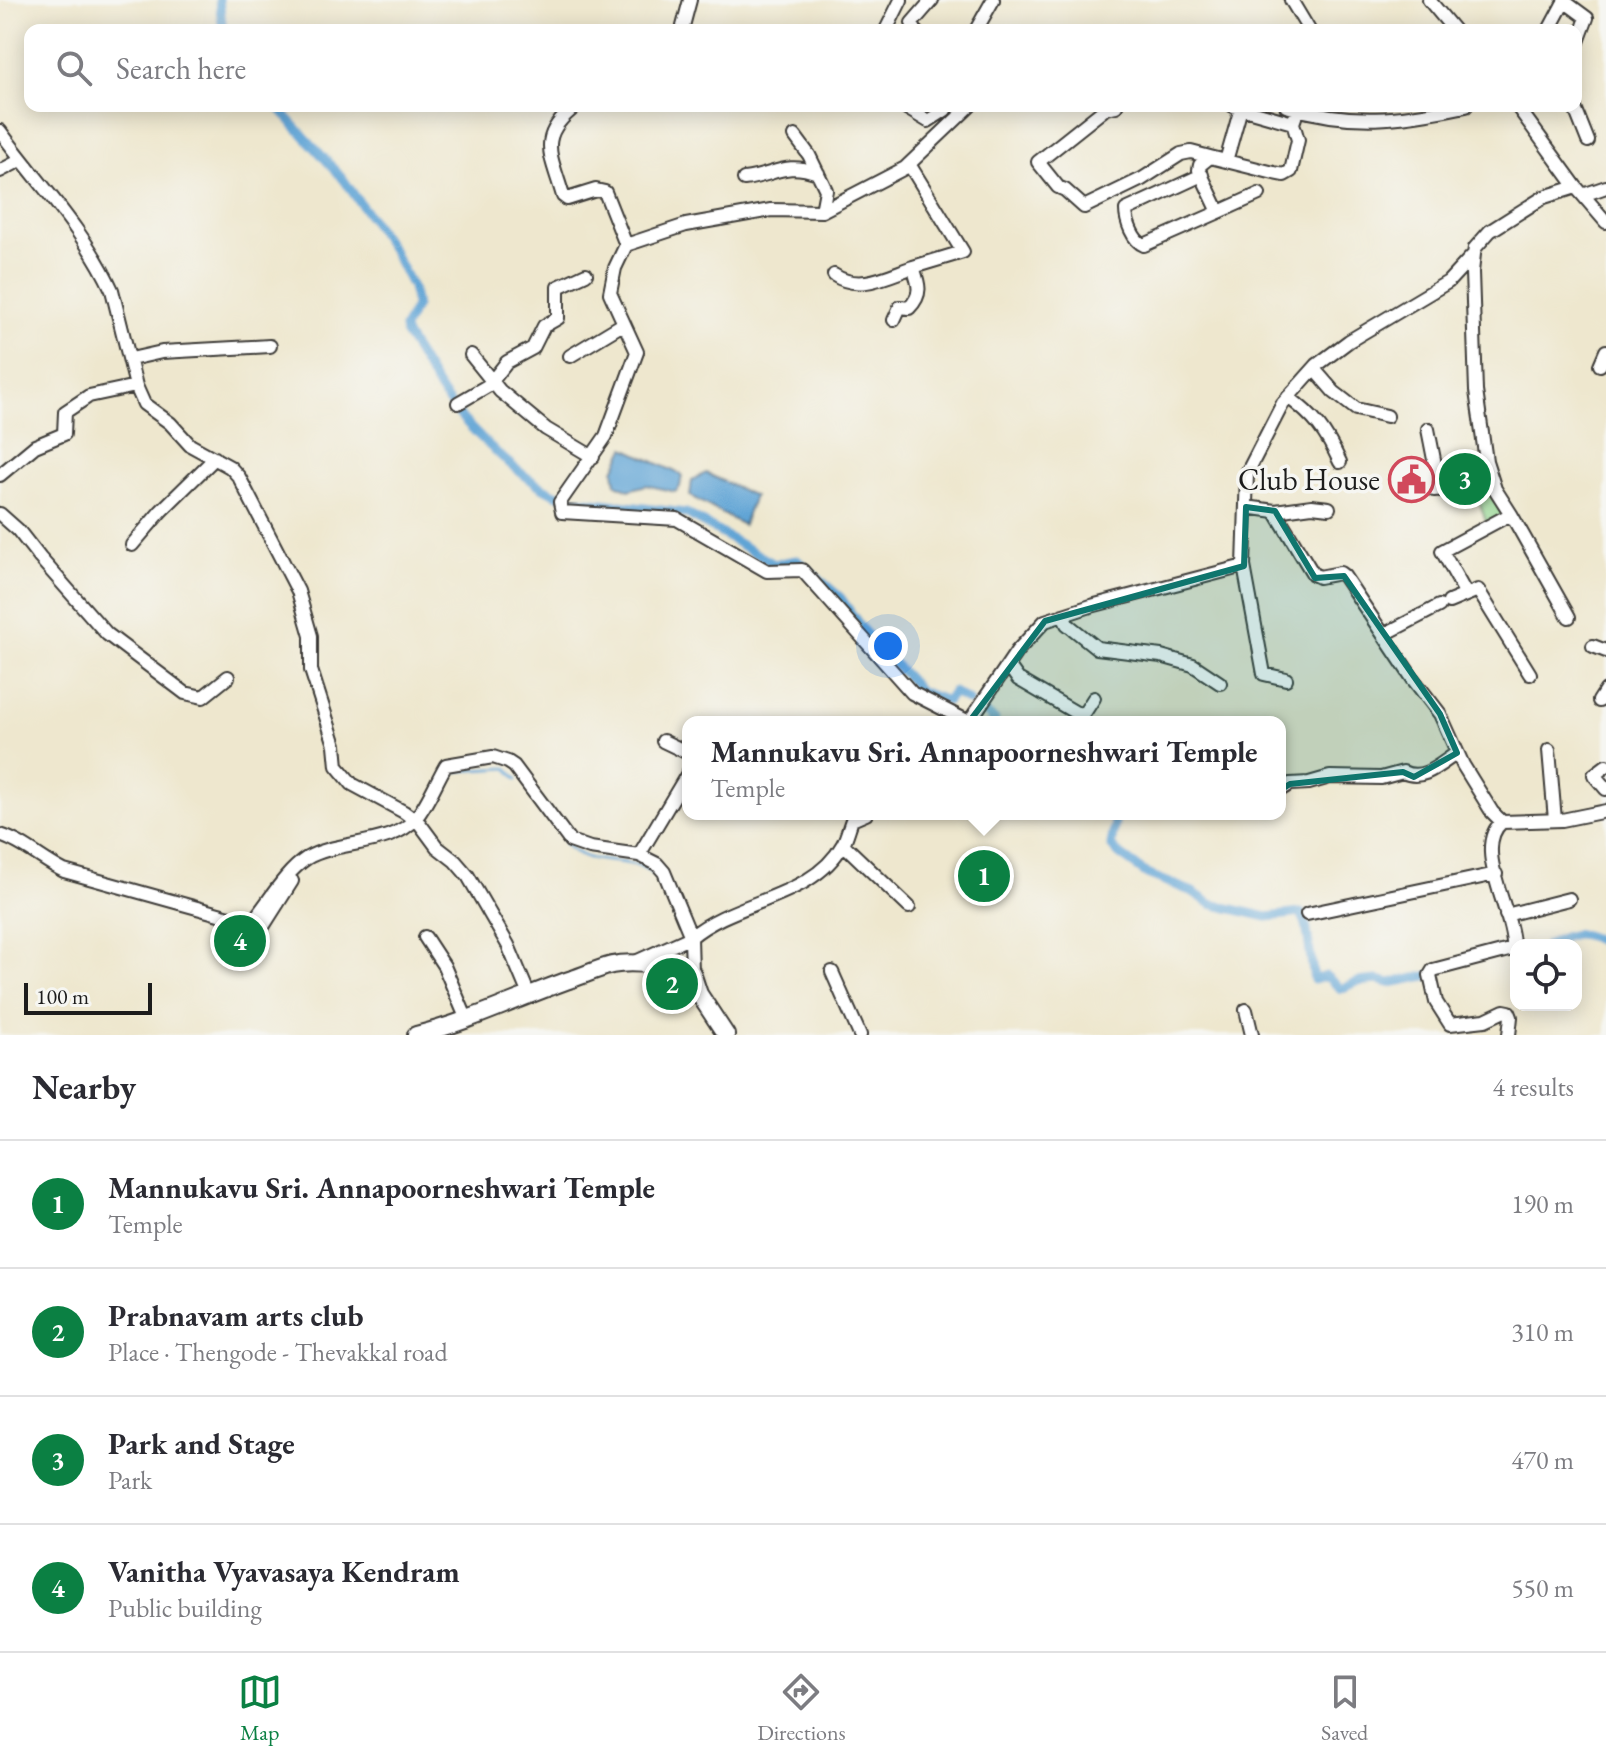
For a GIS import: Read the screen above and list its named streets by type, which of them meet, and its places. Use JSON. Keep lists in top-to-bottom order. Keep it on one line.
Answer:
{"places":{"public building":["Club House"]},"scale_bar":"100 m","page":{"search":"Search here","pins":["3","1","4","2"],"popup":["Mannukavu Sri. Annapoorneshwari Temple","Temple"],"scale":"100 m","heading":["Nearby","4 results"],"list":[{"mark":"1","name":"Mannukavu Sri. Annapoorneshwari Temple","note":"Temple","value":"190 m"},{"mark":"2","name":"Prabnavam arts club","note":"Place · Thengode - Thevakkal road","value":"310 m"},{"mark":"3","name":"Park and Stage","note":"Park","value":"470 m"},{"mark":"4","name":"Vanitha Vyavasaya Kendram","note":"Public building","value":"550 m"}],"nav":["Map","Directions","Saved"]}}
